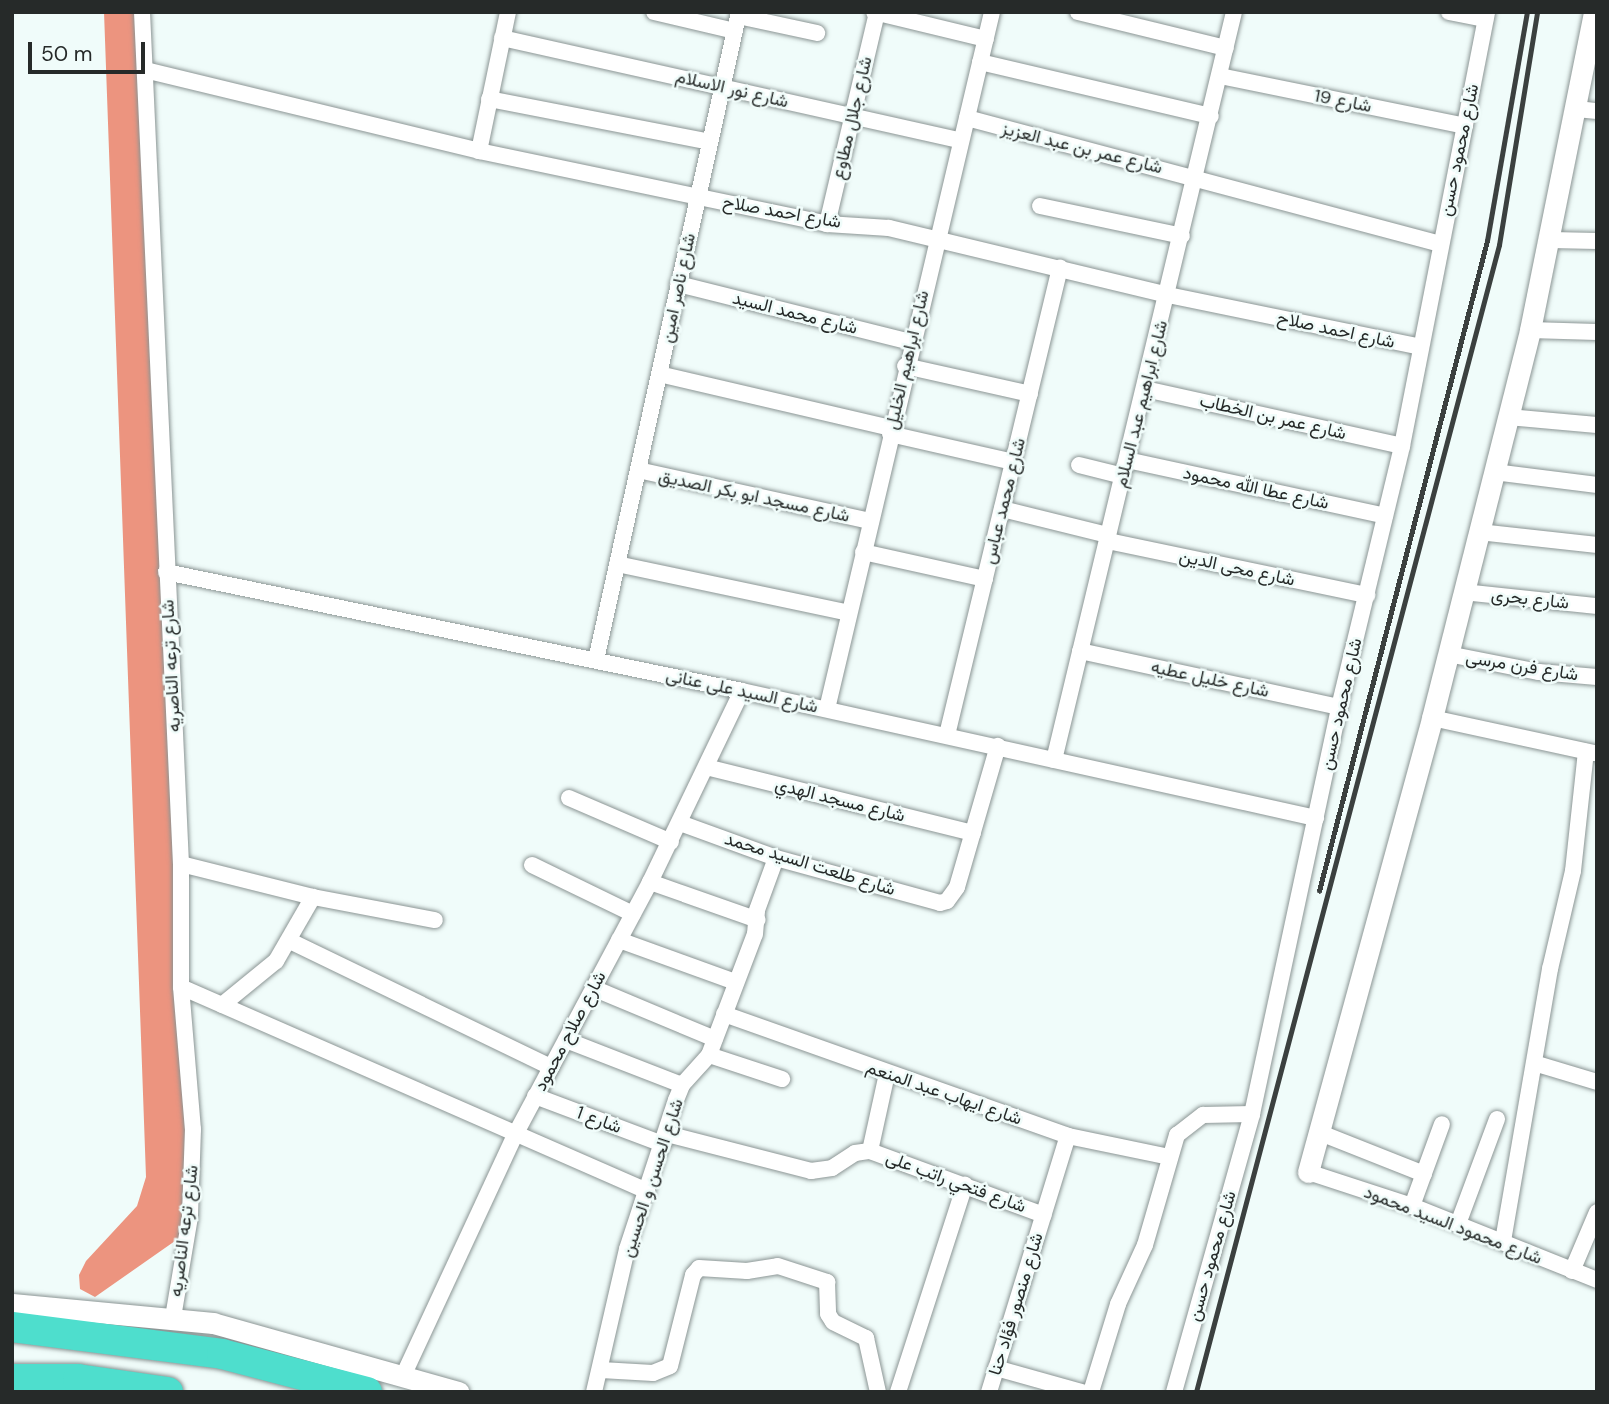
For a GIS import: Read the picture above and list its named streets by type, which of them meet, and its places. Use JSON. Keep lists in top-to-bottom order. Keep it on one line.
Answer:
{"streets":{"street":["شارع نور الاسلام","شارع 19","شارع جلال مطاوع","شارع عمر بن عبد العزيز","شارع محمود حسن","شارع احمد صلاح","شارع ناصر امين","شارع محمد السيد","شارع ابراهيم الخليل","شارع ابراهيم عبد السلام","شارع عمر بن الخطاب","شارع عطا الله محمود","شارع مسجد ابو بكر الصديق","شارع محمد عباس","شارع محى الدين","شارع بحرى","شارع ترعه الناصريه","شارع فرن مرسى","شارع خليل عطيه","شارع السيد على عنانى","شارع مسجد الهدي","شارع طلعت السيد محمد","شارع صلاح محمود","شارع ايهاب عبد المنعم","شارع 1","شارع الحسن و الحسين","شارع فتحي راتب على","شارع محمود السيد محمود","شارع منصور فؤاد حنا"]},"crossings":[["شارع نور الاسلام","شارع جلال مطاوع"],["شارع نور الاسلام","شارع ناصر امين"],["شارع نور الاسلام","شارع ابراهيم الخليل"],["شارع 19","شارع محمود حسن"],["شارع 19","شارع ابراهيم عبد السلام"],["شارع جلال مطاوع","شارع احمد صلاح"],["شارع عمر بن عبد العزيز","شارع محمود حسن"],["شارع عمر بن عبد العزيز","شارع ابراهيم الخليل"],["شارع عمر بن عبد العزيز","شارع ابراهيم عبد السلام"],["شارع محمود حسن","شارع احمد صلاح"],["شارع محمود حسن","شارع عمر بن الخطاب"],["شارع محمود حسن","شارع عطا الله محمود"],["شارع محمود حسن","شارع محى الدين"],["شارع محمود حسن","شارع خليل عطيه"],["شارع محمود حسن","شارع السيد على عنانى"],["شارع احمد صلاح","شارع ناصر امين"],["شارع احمد صلاح","شارع ابراهيم الخليل"],["شارع احمد صلاح","شارع ابراهيم عبد السلام"],["شارع احمد صلاح","شارع محمد عباس"],["شارع احمد صلاح","شارع ترعه الناصريه"],["شارع ناصر امين","شارع محمد السيد"],["شارع ناصر امين","شارع مسجد ابو بكر الصديق"],["شارع ناصر امين","شارع السيد على عنانى"],["شارع محمد السيد","شارع ابراهيم الخليل"],["شارع ابراهيم الخليل","شارع مسجد ابو بكر الصديق"],["شارع ابراهيم الخليل","شارع السيد على عنانى"],["شارع ابراهيم عبد السلام","شارع عمر بن الخطاب"],["شارع ابراهيم عبد السلام","شارع عطا الله محمود"],["شارع ابراهيم عبد السلام","شارع محى الدين"],["شارع ابراهيم عبد السلام","شارع خليل عطيه"],["شارع ابراهيم عبد السلام","شارع السيد على عنانى"],["شارع محمد عباس","شارع محى الدين"],["شارع محمد عباس","شارع السيد على عنانى"],["شارع ترعه الناصريه","شارع السيد على عنانى"],["شارع السيد على عنانى","شارع صلاح محمود"],["شارع مسجد الهدي","شارع طلعت السيد محمد"],["شارع مسجد الهدي","شارع صلاح محمود"],["شارع طلعت السيد محمد","شارع صلاح محمود"],["شارع طلعت السيد محمد","شارع الحسن و الحسين"],["شارع صلاح محمود","شارع 1"],["شارع ايهاب عبد المنعم","شارع الحسن و الحسين"],["شارع ايهاب عبد المنعم","شارع منصور فؤاد حنا"],["شارع 1","شارع الحسن و الحسين"],["شارع 1","شارع فتحي راتب على"],["شارع الحسن و الحسين","شارع فتحي راتب على"],["شارع فتحي راتب على","شارع منصور فؤاد حنا"]],"scale_bar":"50 m"}
